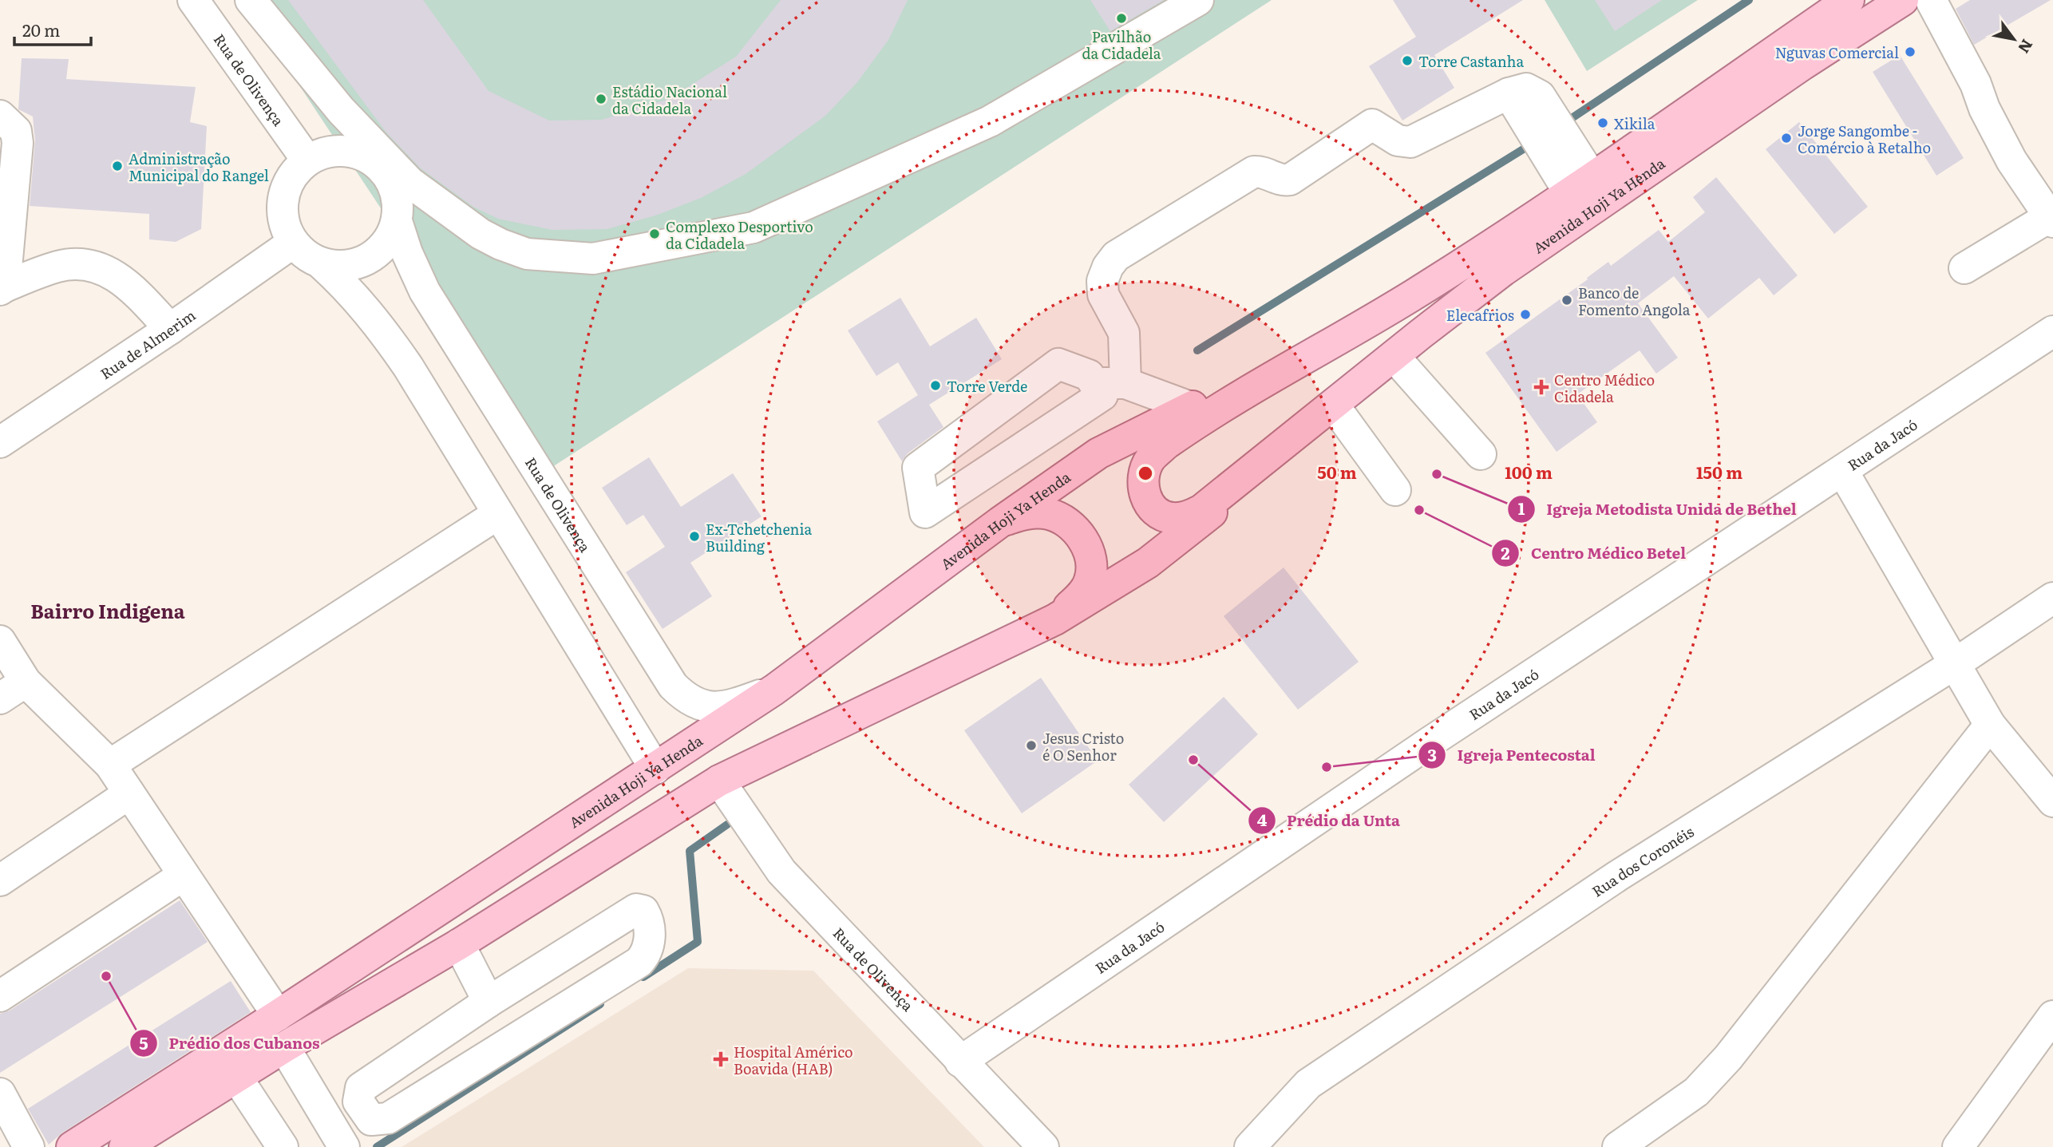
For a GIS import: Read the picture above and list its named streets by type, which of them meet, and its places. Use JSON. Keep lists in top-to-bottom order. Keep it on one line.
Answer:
{"streets":{"main road":["Avenida Hoji Ya Henda"],"street":["Rua de Olivença","Rua de Almerim","Rua da Jacó","Rua dos Coronéis"]},"crossings":[["Rua de Olivença","Avenida Hoji Ya Henda"],["Rua de Olivença","Rua de Almerim"],["Rua de Olivença","Rua da Jacó"]],"districts":["Bairro Indigena"],"places":{"other":["Pavilhão da Cidadela","Nguvas Comercial","Torre Castanha","Estádio Nacional da Cidadela","Xikila","Jorge Sangombe - Comércio à Retalho","Administração Municipal do Rangel","Complexo Desportivo da Cidadela","Banco de Fomento Angola","Elecafrios","Torre Verde","Igreja Metodista Unida de Bethel","Centro Médico Betel","Ex-Tchetchenia Building","Jesus Cristo é O Senhor","Prédio da Unta","Igreja Pentecostal","Prédio dos Cubanos"],"health":["Centro Médico Cidadela","Hospital Américo Boavida (HAB)"]},"scale_bar":"20 m","north":"bottom right","rings":["50 m","100 m","150 m"]}
